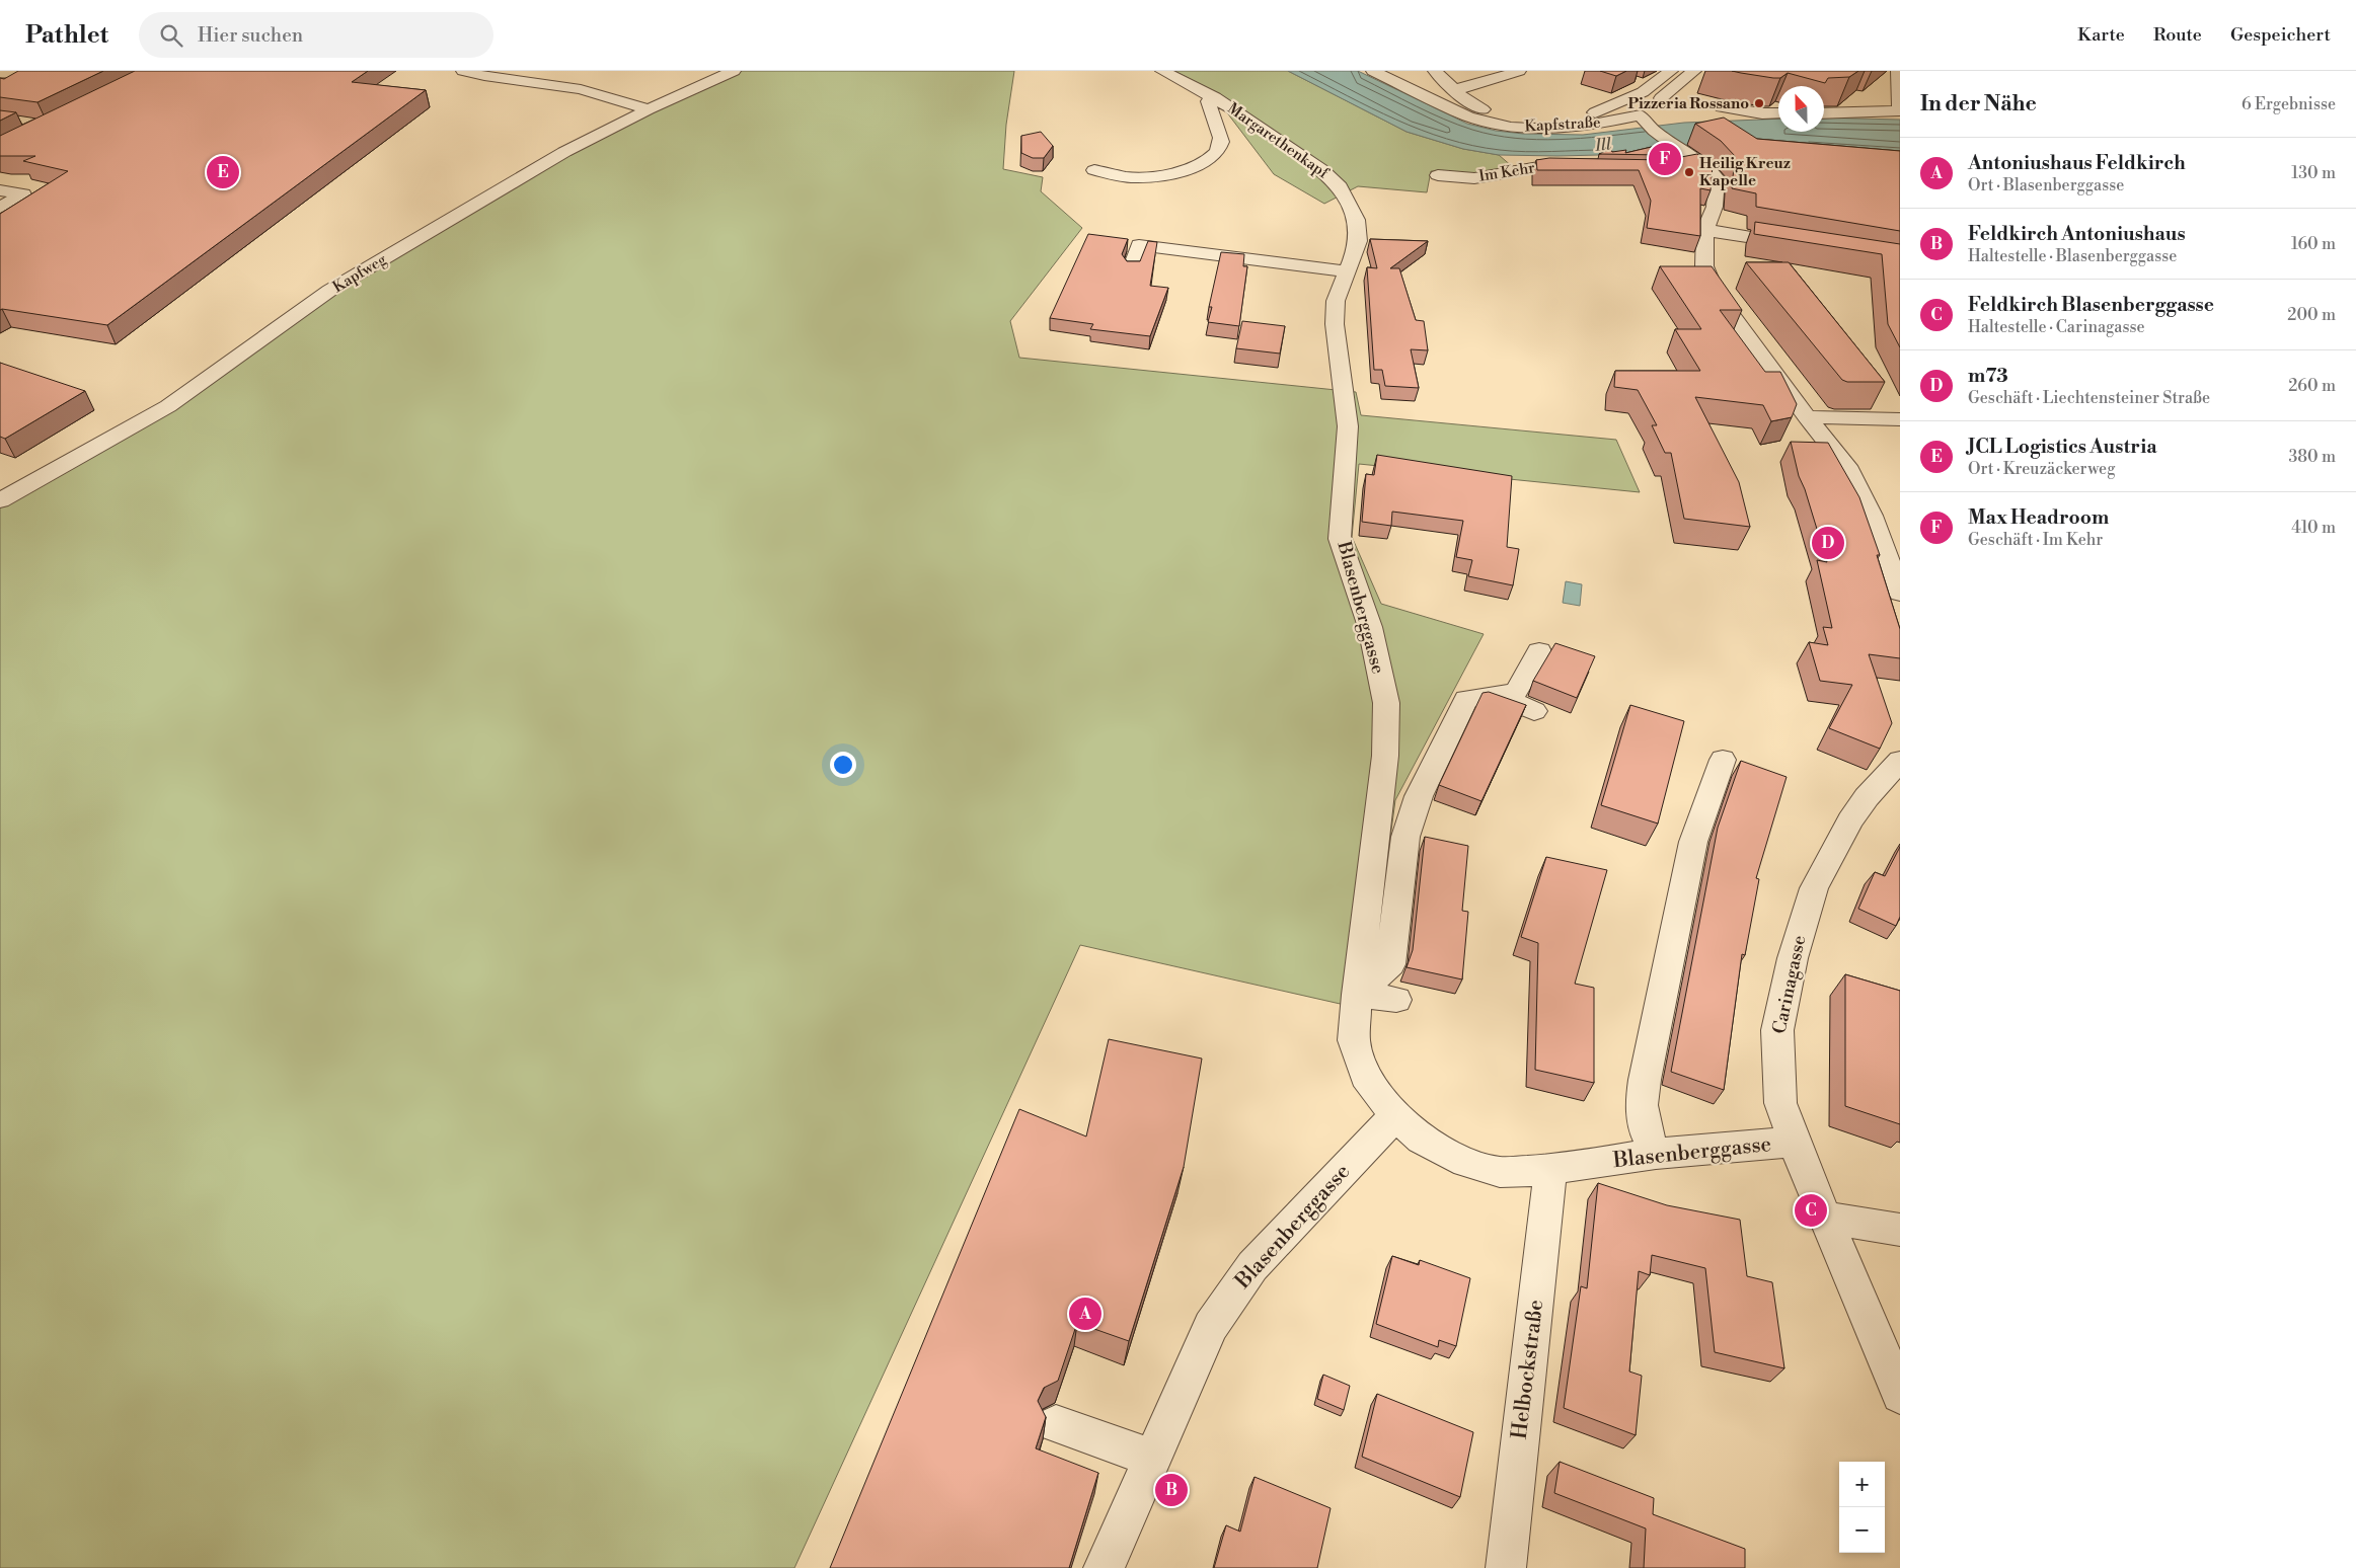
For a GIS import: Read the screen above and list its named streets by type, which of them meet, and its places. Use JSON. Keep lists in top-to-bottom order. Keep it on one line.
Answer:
{"streets":{"street":["Kapfstraße","Margarethenkapf","Im Kehr","Kapfweg","Blasenberggasse","Carinagasse","Helbockstraße"]},"crossings":[["Margarethenkapf","Blasenberggasse"],["Blasenberggasse","Carinagasse"],["Blasenberggasse","Helbockstraße"]],"water":["Ill"],"places":["Pizzeria Rossano","Heilig Kreuz Kapelle"],"north":"top","page":{"header":"Pathlet","search":"Hier suchen","nav":["Karte","Route","Gespeichert"],"heading":["In der Nähe","6 Ergebnisse"],"list":[{"mark":"A","name":"Antoniushaus Feldkirch","note":"Ort · Blasenberggasse","value":"130 m"},{"mark":"B","name":"Feldkirch Antoniushaus","note":"Haltestelle · Blasenberggasse","value":"160 m"},{"mark":"C","name":"Feldkirch Blasenberggasse","note":"Haltestelle · Carinagasse","value":"200 m"},{"mark":"D","name":"m73","note":"Geschäft · Liechtensteiner Straße","value":"260 m"},{"mark":"E","name":"JCL Logistics Austria","note":"Ort · Kreuzäckerweg","value":"380 m"},{"mark":"F","name":"Max Headroom","note":"Geschäft · Im Kehr","value":"410 m"}],"pins":["F","E","D","C","A","B"],"map_buttons":["+","−"]}}
